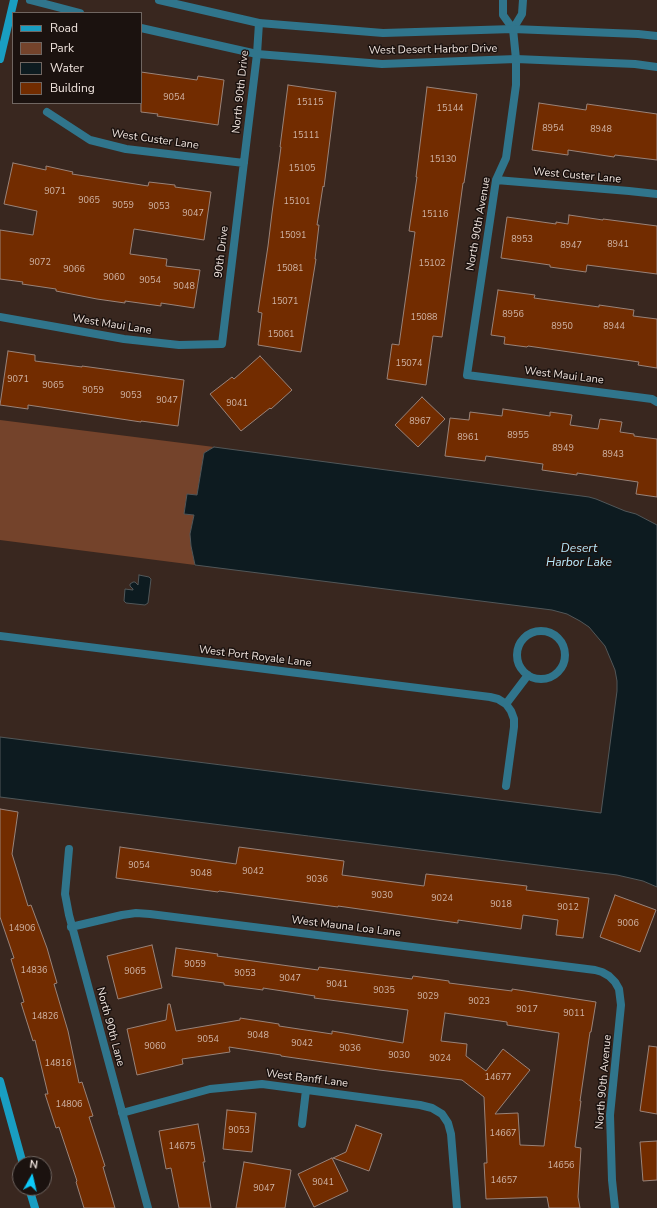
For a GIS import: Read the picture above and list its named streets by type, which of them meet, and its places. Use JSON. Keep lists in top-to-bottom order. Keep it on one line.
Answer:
{"streets":{"street":["West Desert Harbor Drive","North 90th Drive","West Custer Lane","North 90th Avenue","90th Drive","West Maui Lane","West Port Royale Lane","West Mauna Loa Lane","North 90th Lane","West Banff Lane"]},"crossings":[["West Desert Harbor Drive","North 90th Drive"],["West Desert Harbor Drive","North 90th Avenue"],["North 90th Drive","West Custer Lane"],["North 90th Drive","90th Drive"],["West Custer Lane","North 90th Avenue"],["West Custer Lane","90th Drive"],["North 90th Avenue","West Maui Lane"],["North 90th Avenue","West Mauna Loa Lane"],["90th Drive","West Maui Lane"],["West Mauna Loa Lane","North 90th Lane"],["North 90th Lane","West Banff Lane"]],"water":["Desert Harbor Lake"],"house_numbers":["9054","15115","15144","8954","8948","15111","15130","15105","9071","9065","15101","9059","9053","9047","15116","15091","8953","8941","8947","9072","15102","15081","9066","9060","9054","9048","15071","8956","15088","8950","8944","15061","15074","9071","9065","9059","9053","9047","9041","8967","8955","8961","8949","8943","9054","9042","9048","9036","9030","9024","9018","9012","9006","14906","9059","14836","9065","9053","9047","9041","9035","9029","9023","9017","9011","14826","9048","9054","9042","9060","9036","9030","9024","14816","14677","14806","9053","14667","14675","14656","14657","9041","9047"],"legend":["Road","Park","Water","Building"],"north":"top"}
